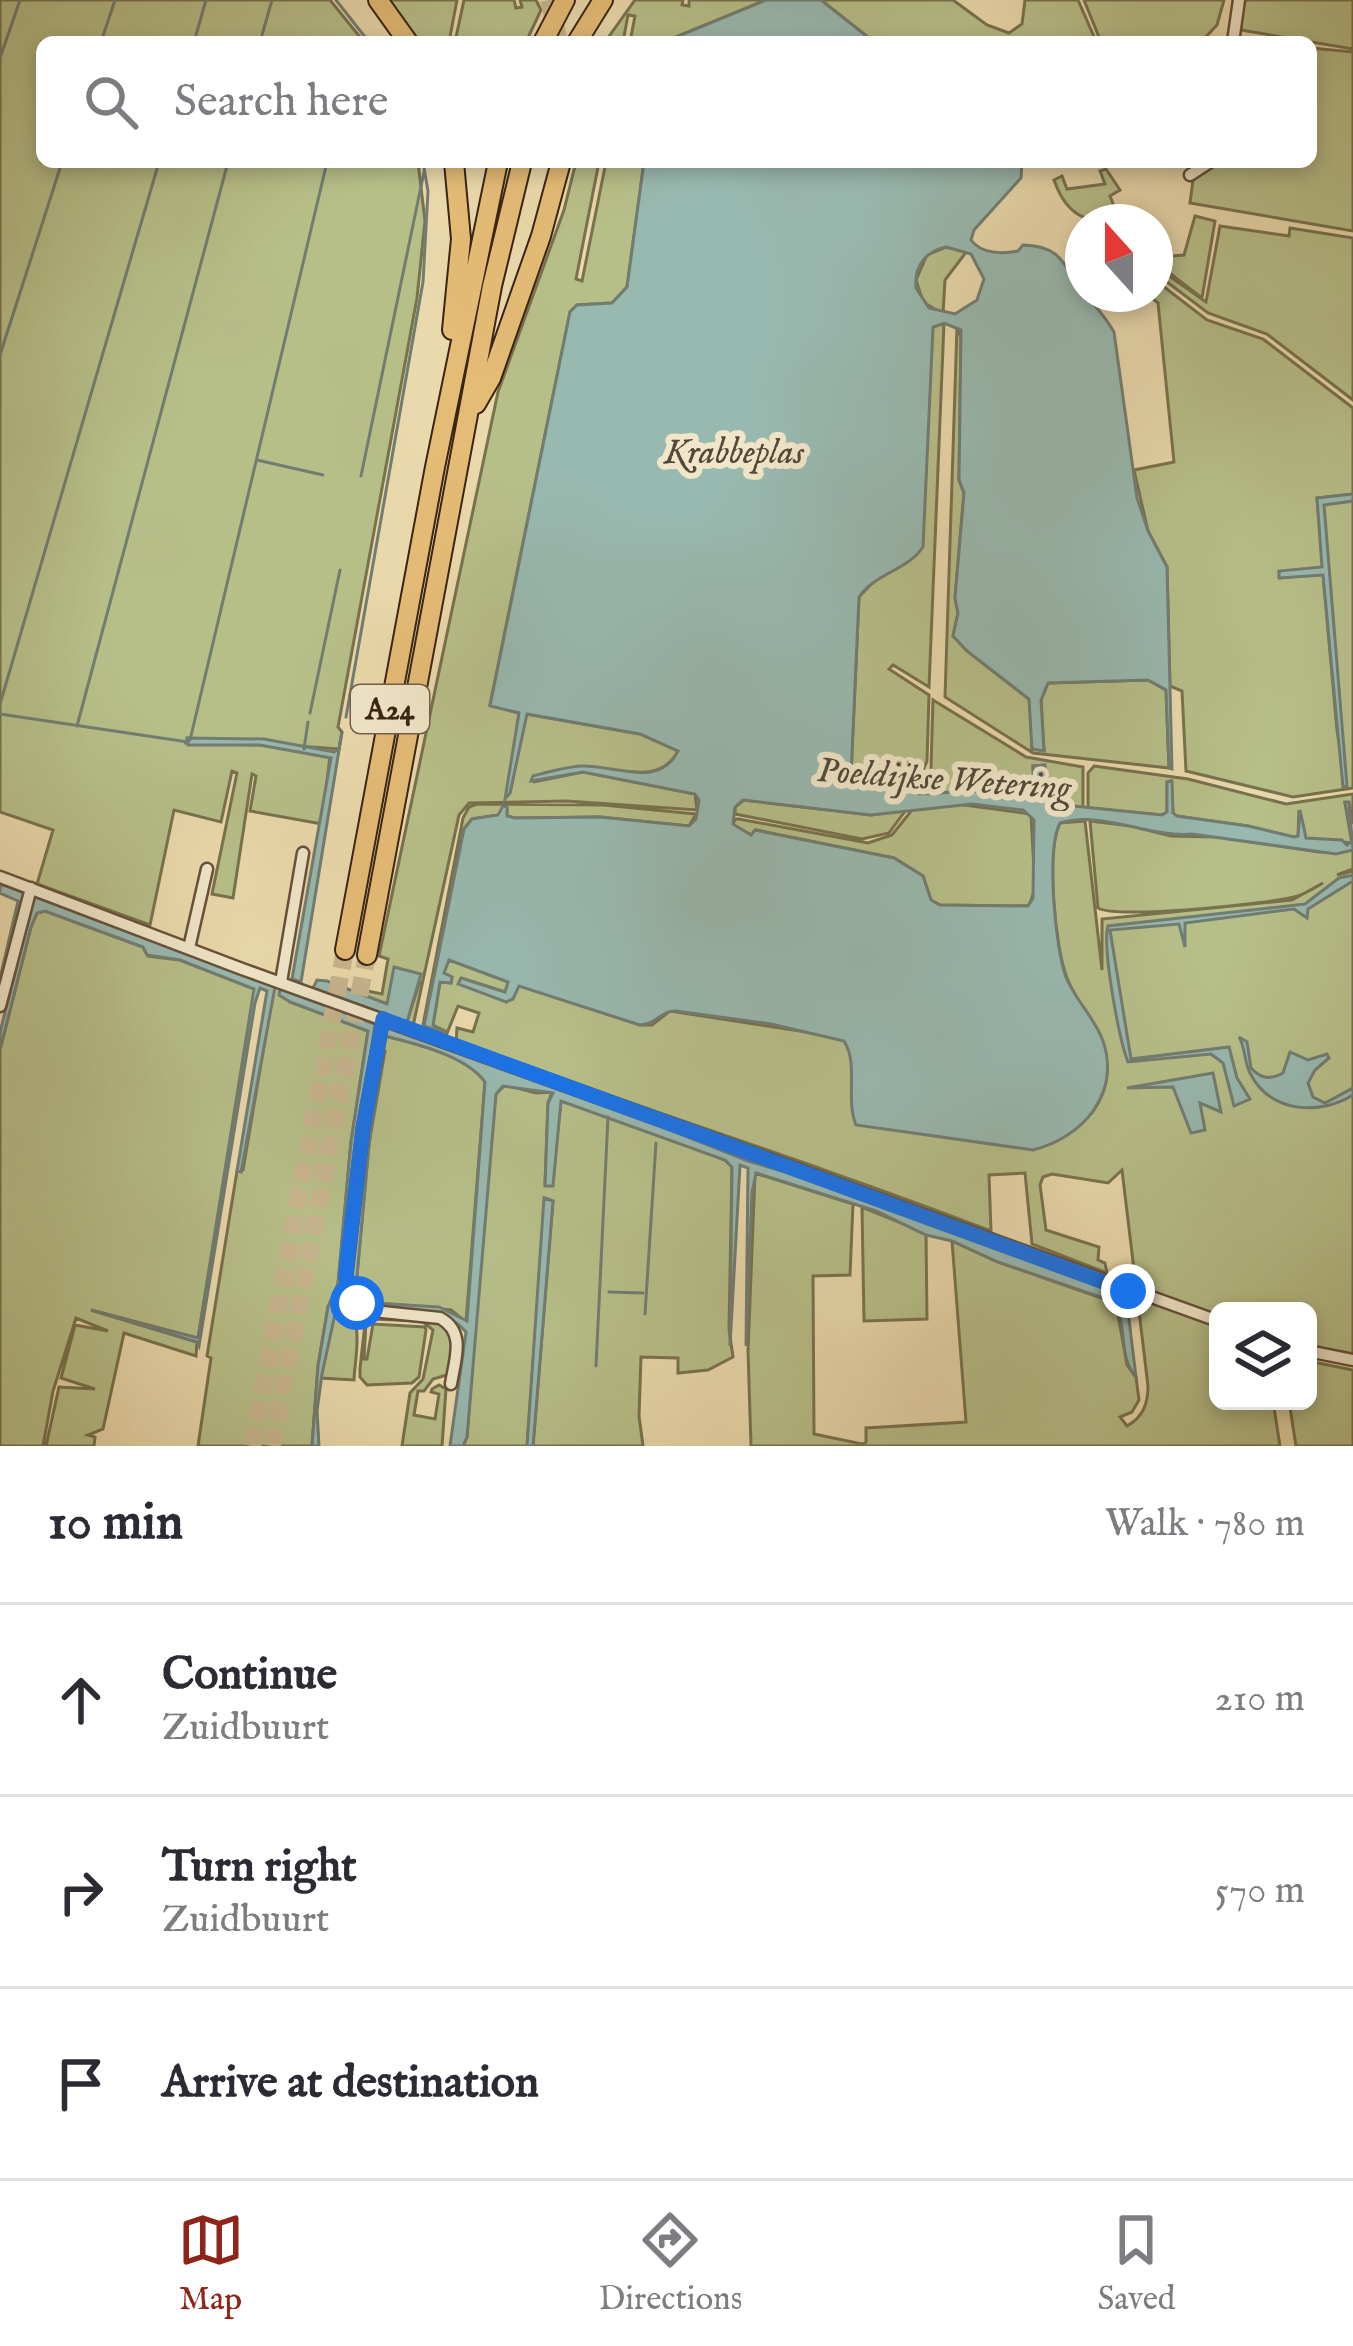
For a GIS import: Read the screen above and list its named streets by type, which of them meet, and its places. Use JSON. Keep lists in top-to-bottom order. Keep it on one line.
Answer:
{"streets":{"highway":["A24"]},"water":["Krabbeplas","Poeldijkse Wetering"],"north":"top","page":{"search":"Search here","heading":["10 min","Walk · 780 m"],"list":[["Continue","Zuidbuurt","210 m"],["Turn right","Zuidbuurt","570 m"],"Arrive at destination"],"nav":["Map","Directions","Saved"]}}
